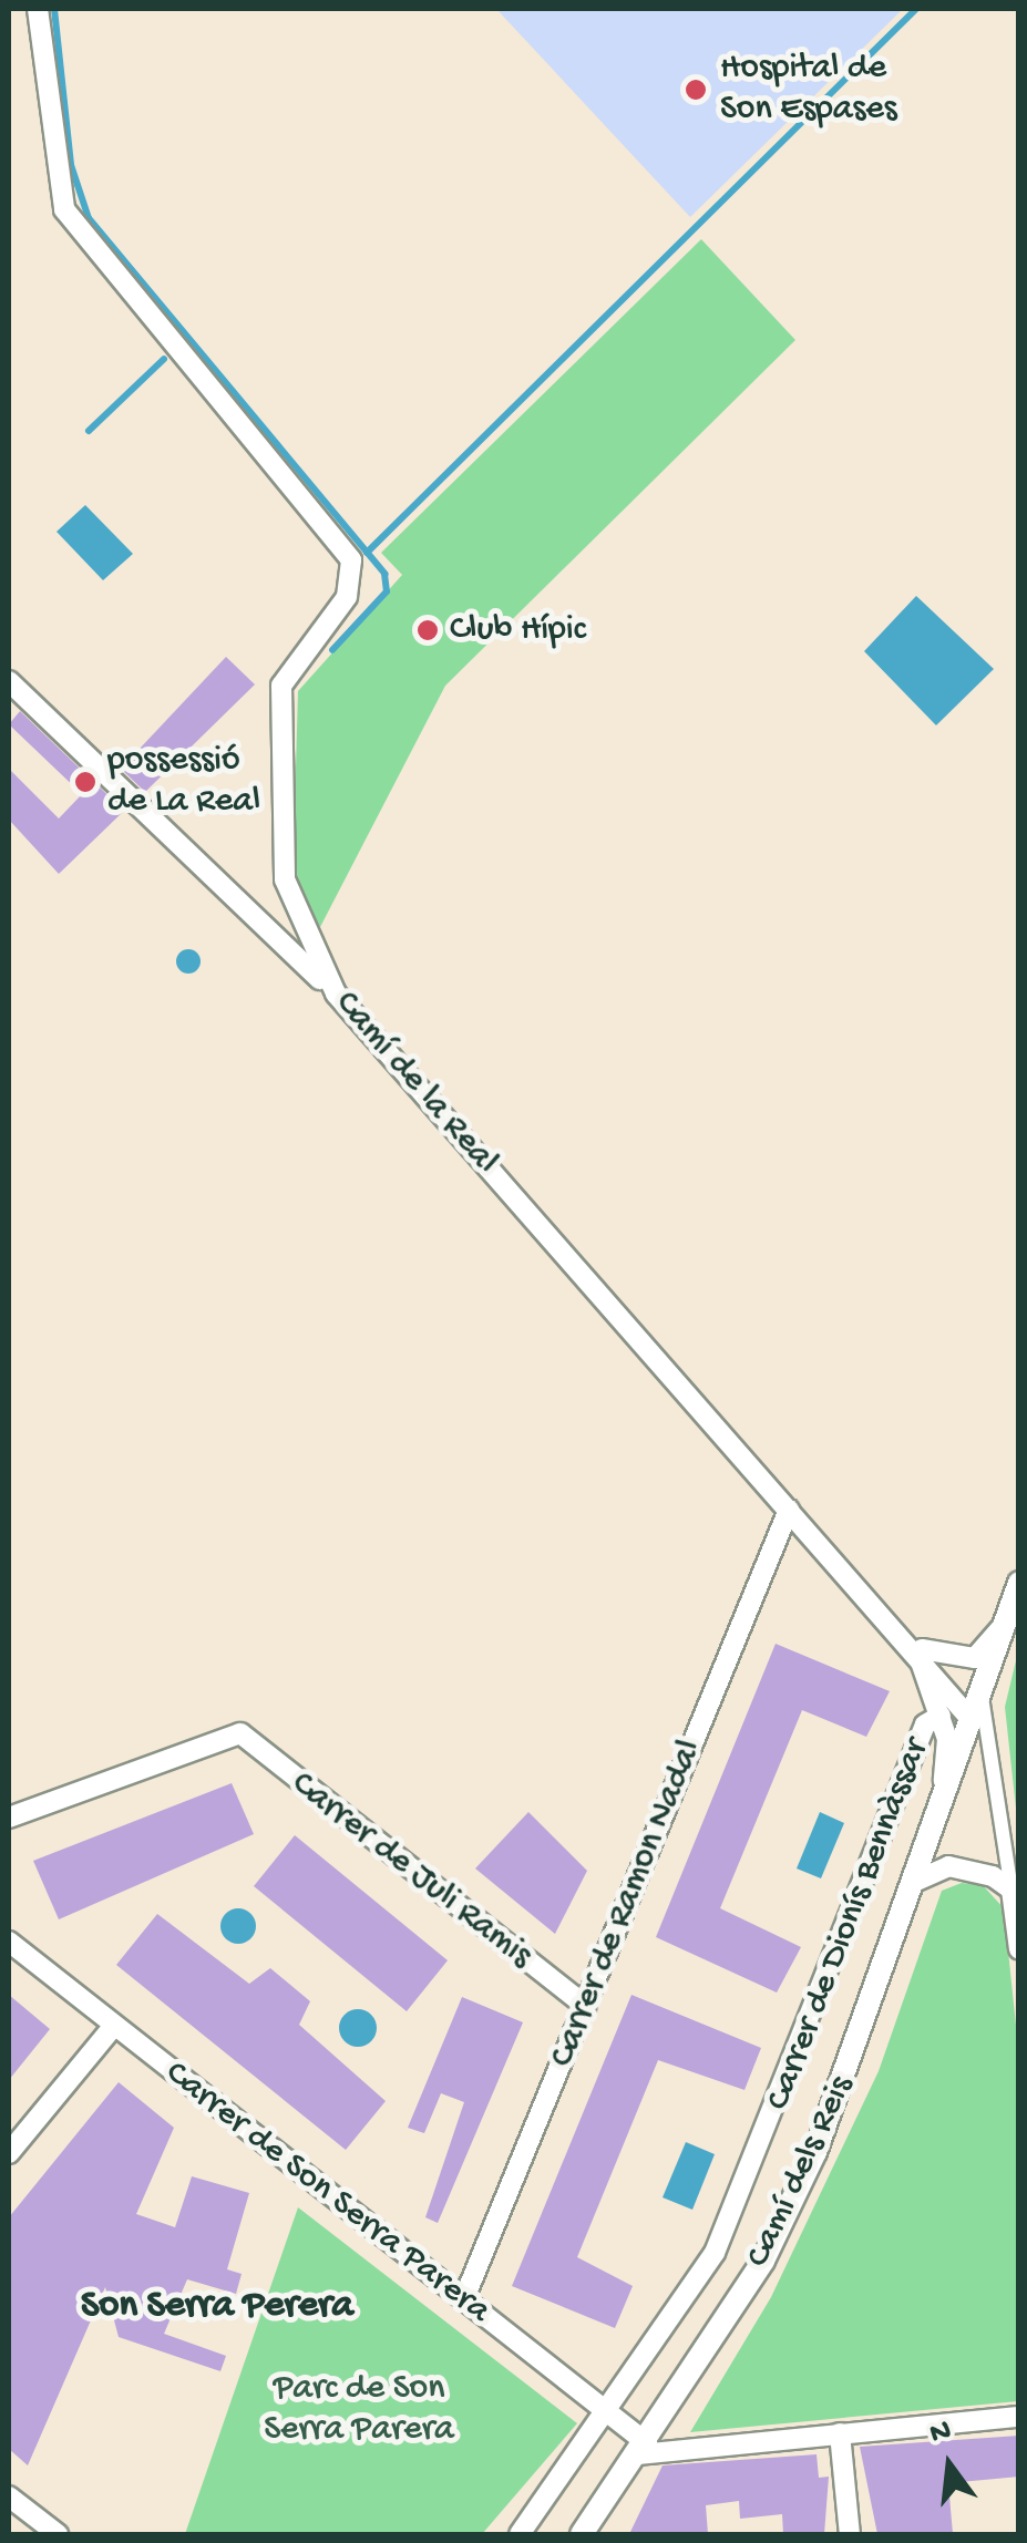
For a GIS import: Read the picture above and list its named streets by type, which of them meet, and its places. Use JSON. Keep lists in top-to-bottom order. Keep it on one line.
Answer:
{"streets":{"street":["Camí de la Real","Carrer de Juli Ramis","Carrer de Ramon Nadal","Carrer de Dionís Bennàssar","Camí dels Reis","Carrer de Son Serra Parera"]},"crossings":[["Camí de la Real","Carrer de Ramon Nadal"],["Camí de la Real","Camí dels Reis"],["Carrer de Juli Ramis","Carrer de Ramon Nadal"],["Carrer de Ramon Nadal","Carrer de Son Serra Parera"],["Carrer de Dionís Bennàssar","Carrer de Son Serra Parera"],["Camí dels Reis","Carrer de Son Serra Parera"]],"districts":["Son Serra Perera"],"parks":["Parc de Son Serra Parera"],"places":["Hospital de Son Espases","Club Hípic","possessió de La Real"],"north":"top"}
